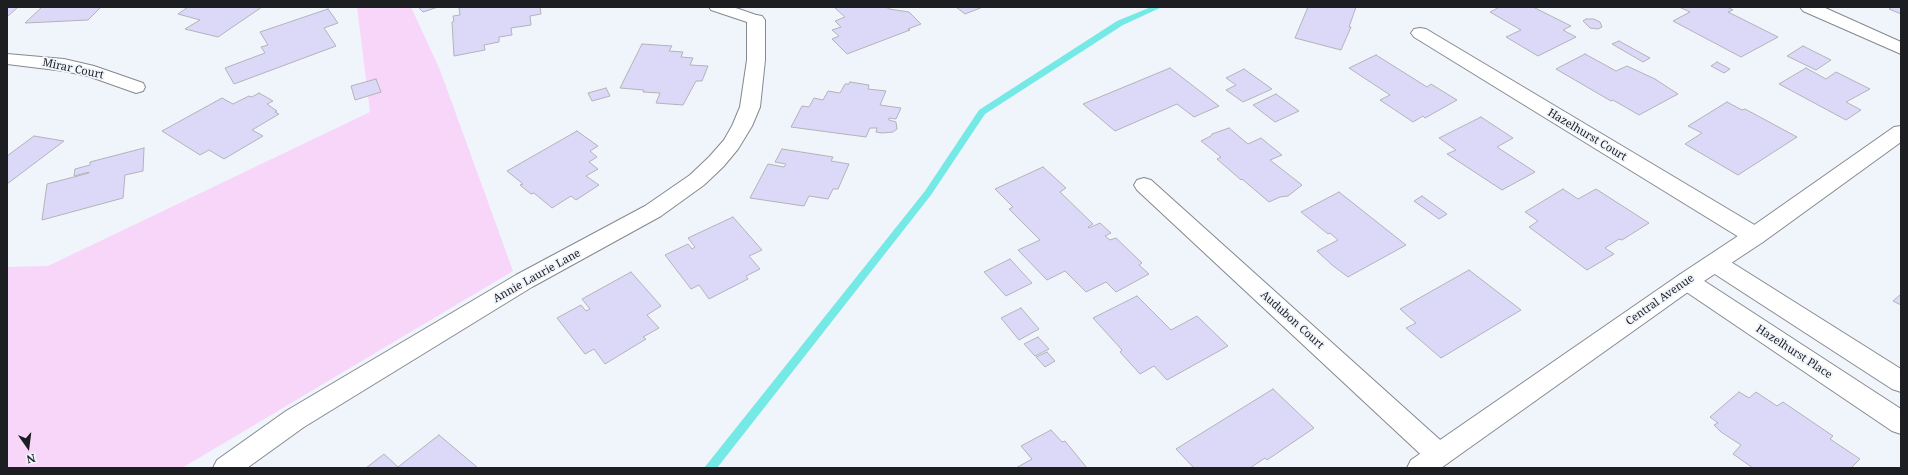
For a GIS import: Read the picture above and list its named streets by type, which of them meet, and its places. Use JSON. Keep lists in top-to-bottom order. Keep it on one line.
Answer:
{"streets":{"street":["Mirar Court","Hazelhurst Court","Annie Laurie Lane","Central Avenue","Audubon Court","Hazelhurst Place"]},"crossings":[["Hazelhurst Court","Central Avenue"],["Central Avenue","Audubon Court"],["Central Avenue","Hazelhurst Place"]],"north":"bottom"}
